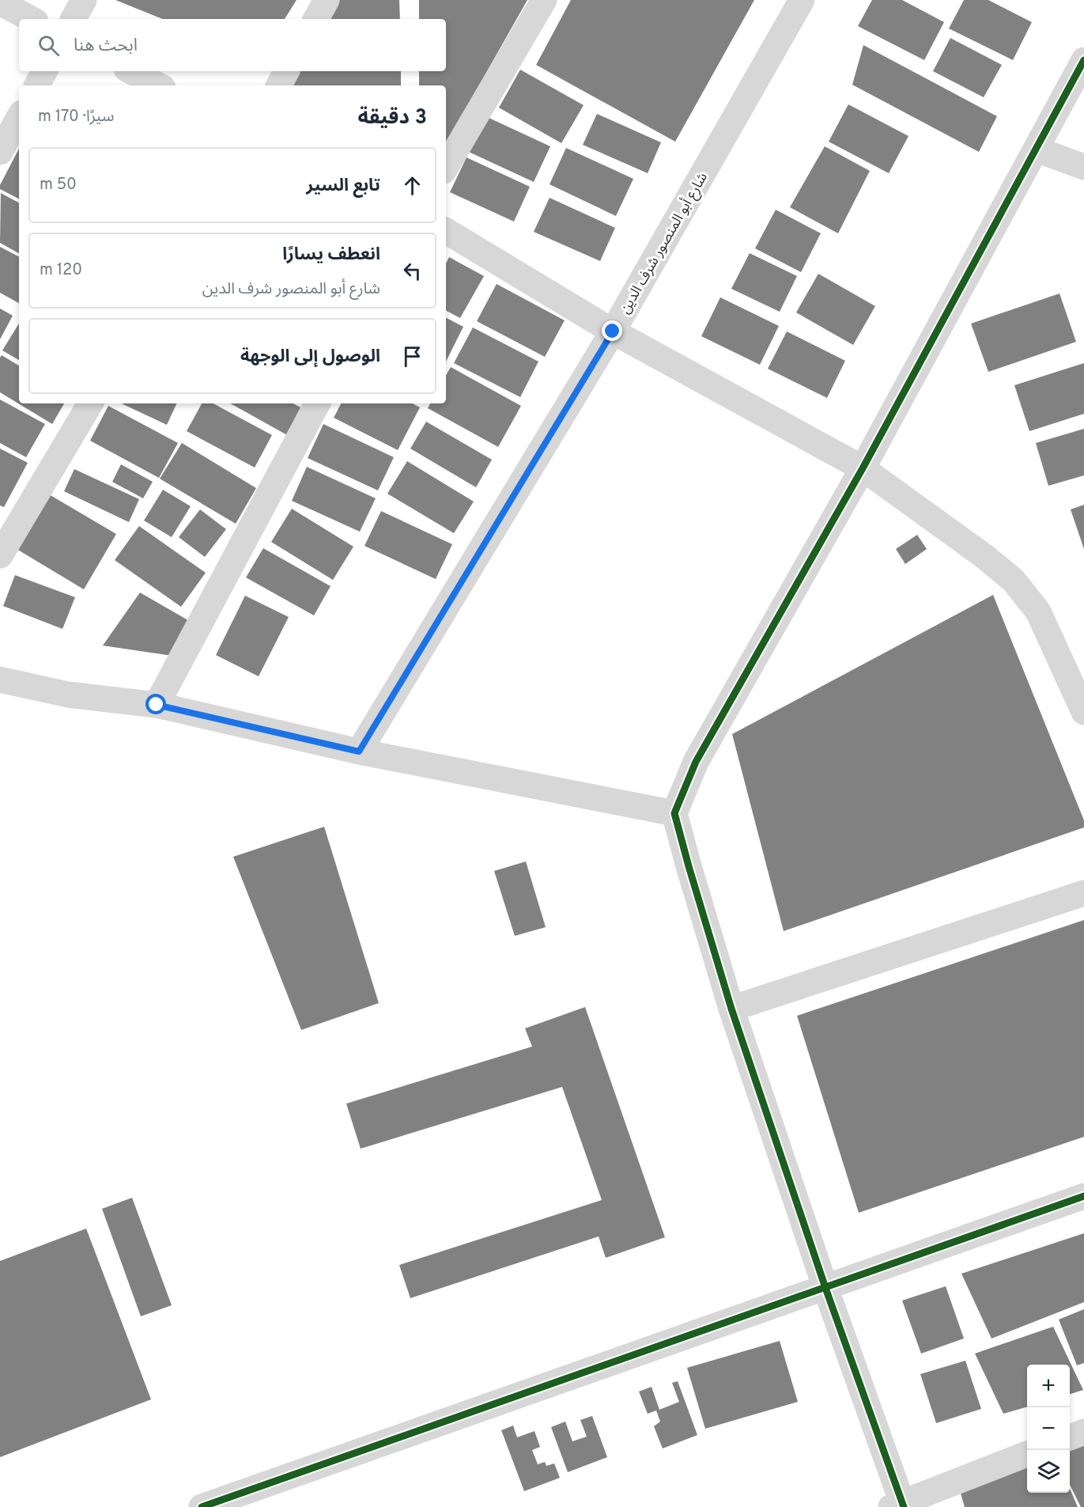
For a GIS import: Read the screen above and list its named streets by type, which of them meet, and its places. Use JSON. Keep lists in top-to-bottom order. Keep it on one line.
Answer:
{"streets":{"street":["شارع أبو المنصور شرف الدين"]},"page":{"search":"ابحث هنا","heading":["3 دقيقة","سيرًا · 170 m"],"list":[["تابع السير","50 m"],["انعطف يسارًا","شارع أبو المنصور شرف الدين","120 m"],"الوصول إلى الوجهة"],"map_buttons":["+","−"]}}
